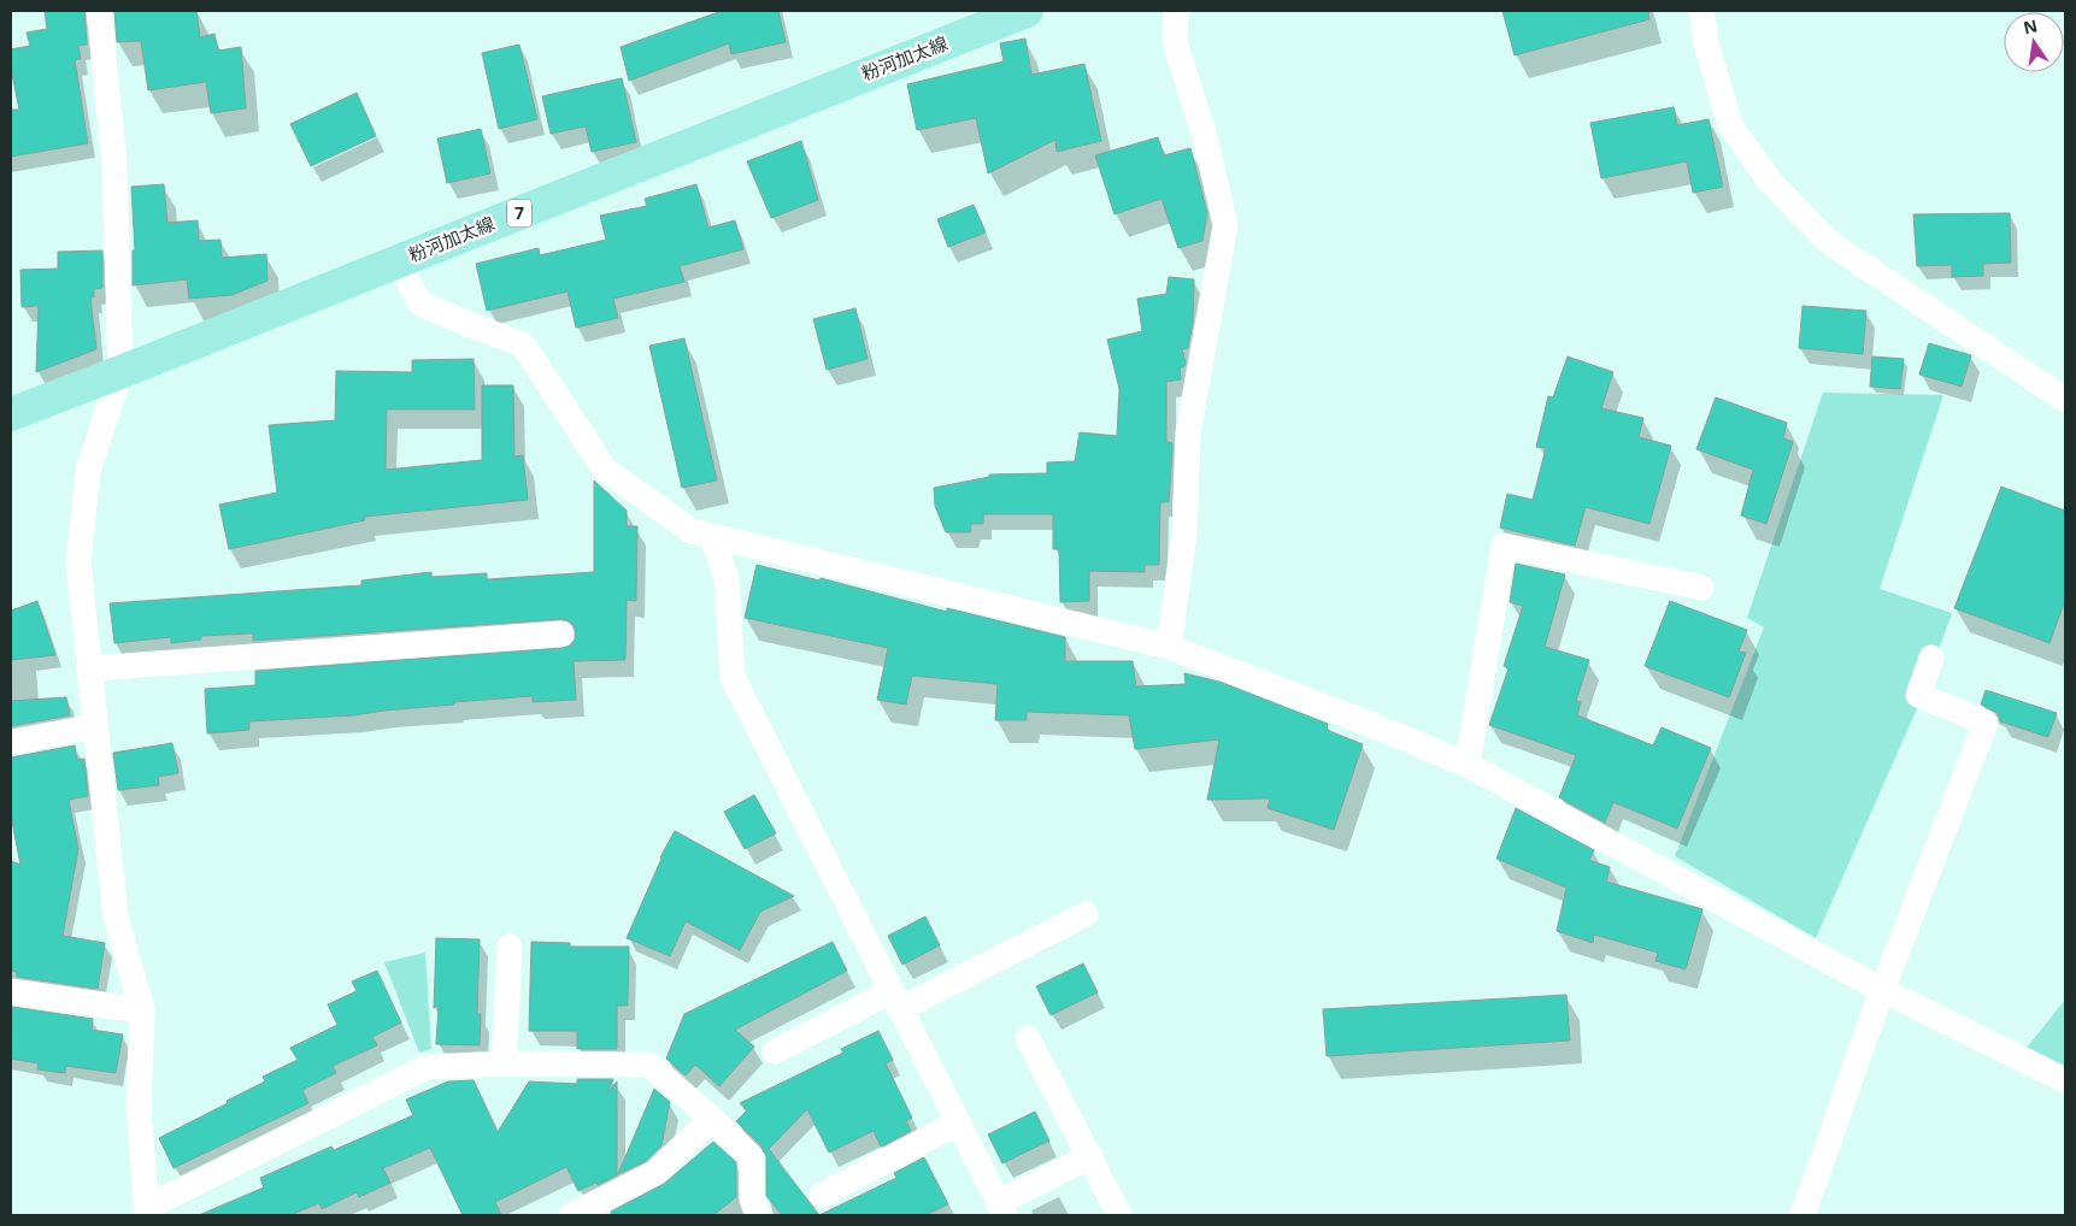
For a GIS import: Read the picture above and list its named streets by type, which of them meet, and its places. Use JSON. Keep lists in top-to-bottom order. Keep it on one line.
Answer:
{"streets":{"main road":["粉河加太線","7"]},"north":"top"}
